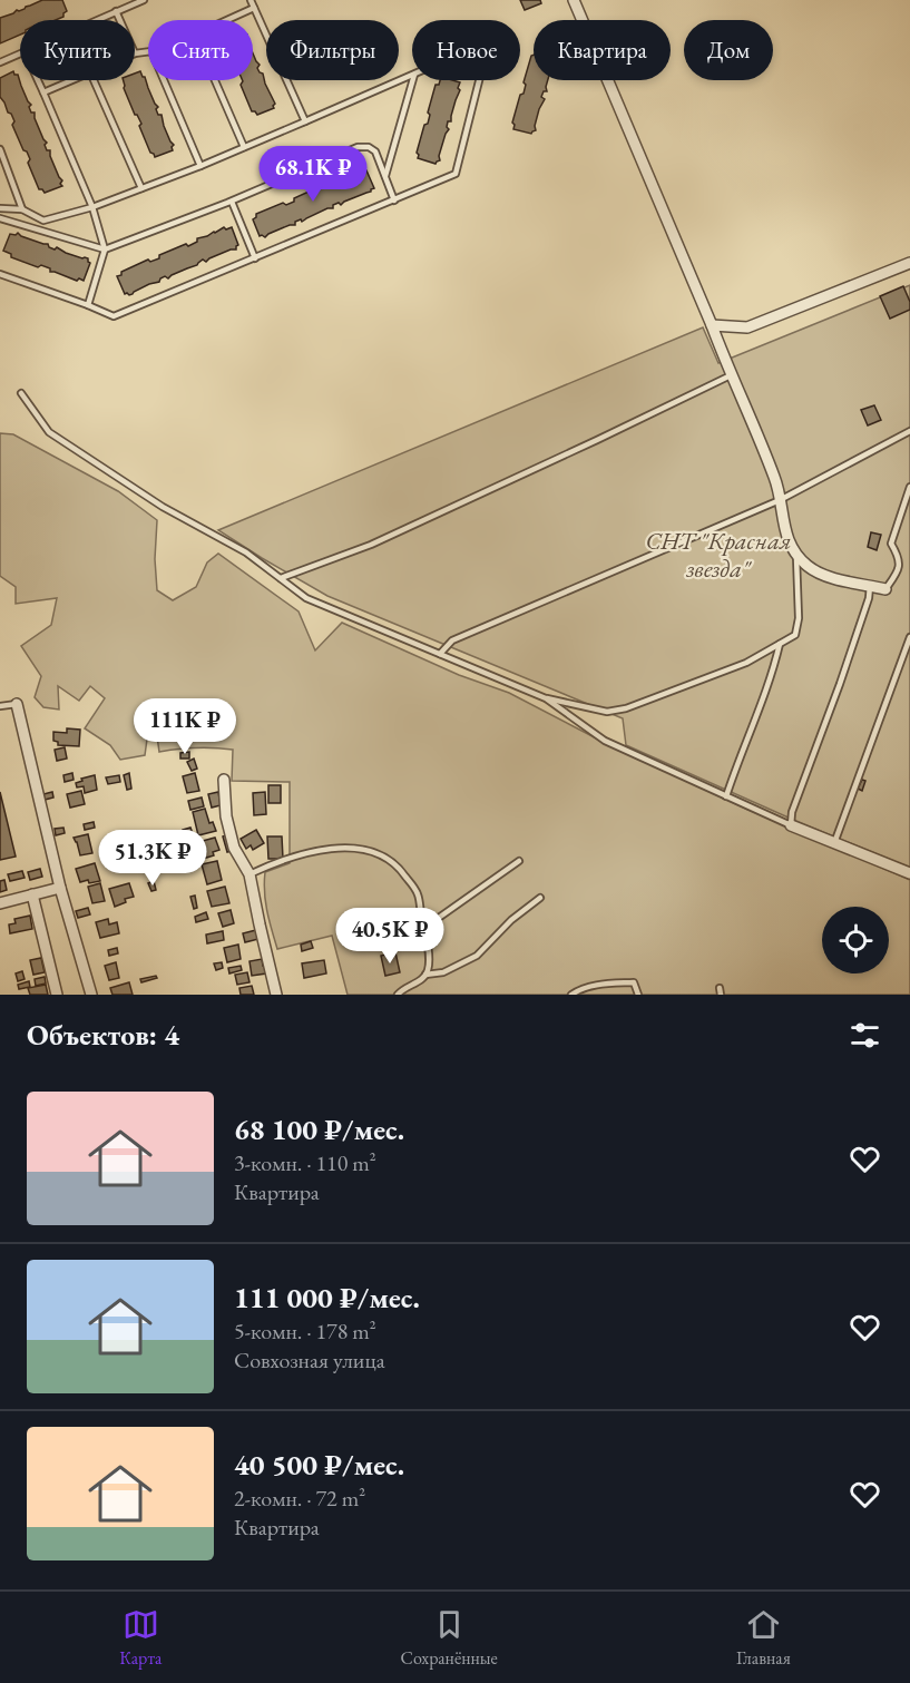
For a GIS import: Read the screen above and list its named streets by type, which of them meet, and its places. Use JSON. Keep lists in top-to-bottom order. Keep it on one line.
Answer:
{"parks":["СНТ \"Красная звезда\""],"page":{"chip":["Купить","Снять","Фильтры","Новое","Квартира","Дом"],"price":["68.1K ₽","111K ₽","51.3K ₽","40.5K ₽"],"heading":"Объектов: 4","list":[{"name":"68 100 ₽/мес.","note":"3-комн. · 110 m² · Квартира"},{"name":"111 000 ₽/мес.","note":"5-комн. · 178 m² · Совхозная улица"},{"name":"40 500 ₽/мес.","note":"2-комн. · 72 m² · Квартира"}],"tabs":["Карта","Сохранённые","Главная"]}}
